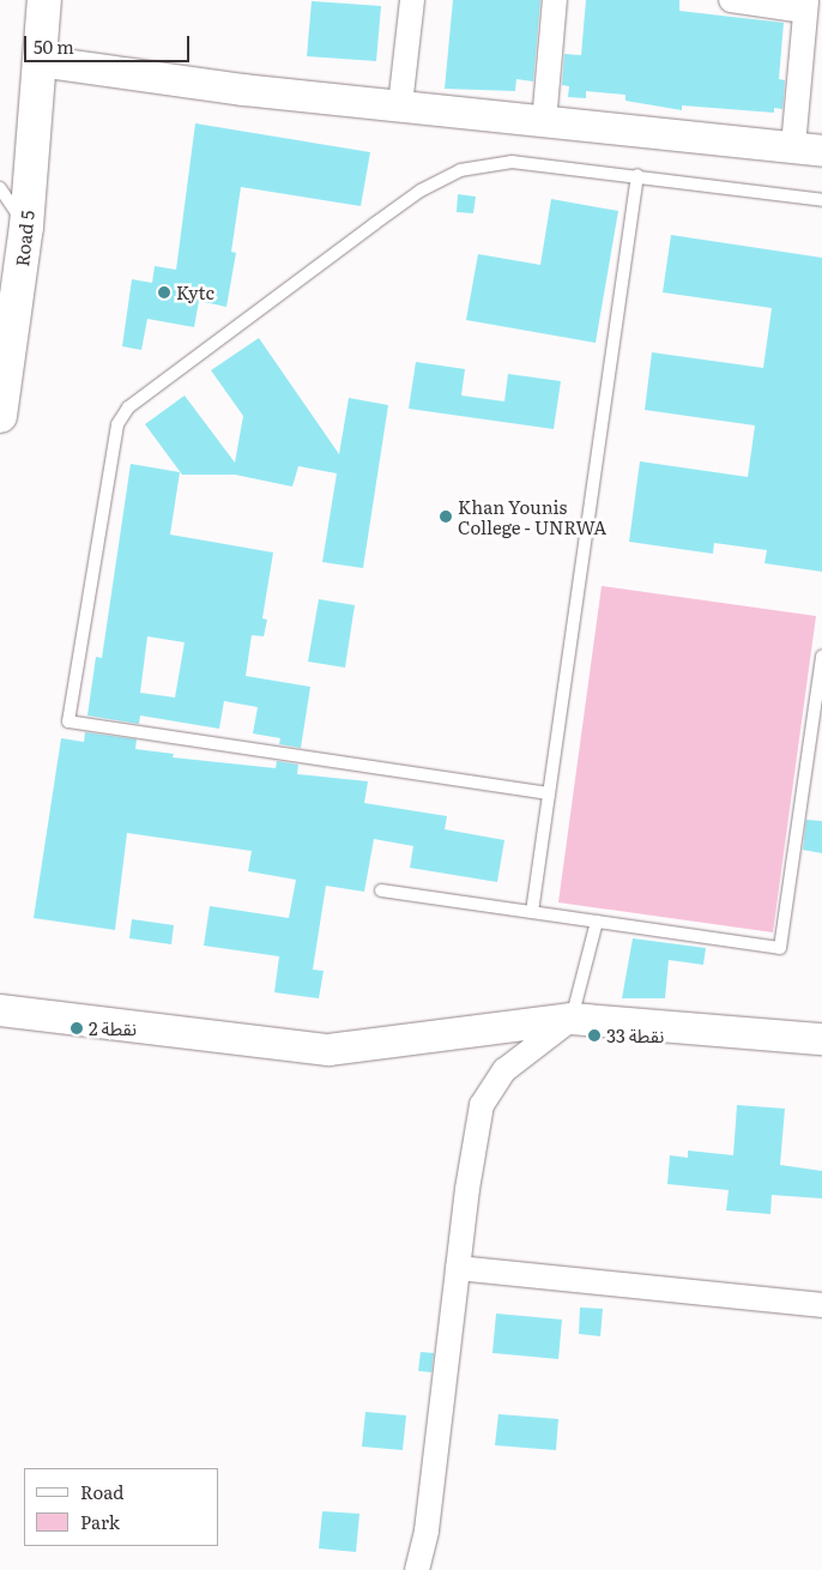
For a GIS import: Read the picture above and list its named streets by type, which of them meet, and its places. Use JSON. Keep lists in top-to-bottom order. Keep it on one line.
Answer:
{"streets":{"main road":["Road 5"]},"places":["Kytc","Khan Younis College - UNRWA","نقطة 2","نقطة 33"],"legend":["Road","Park"],"scale_bar":"50 m"}
